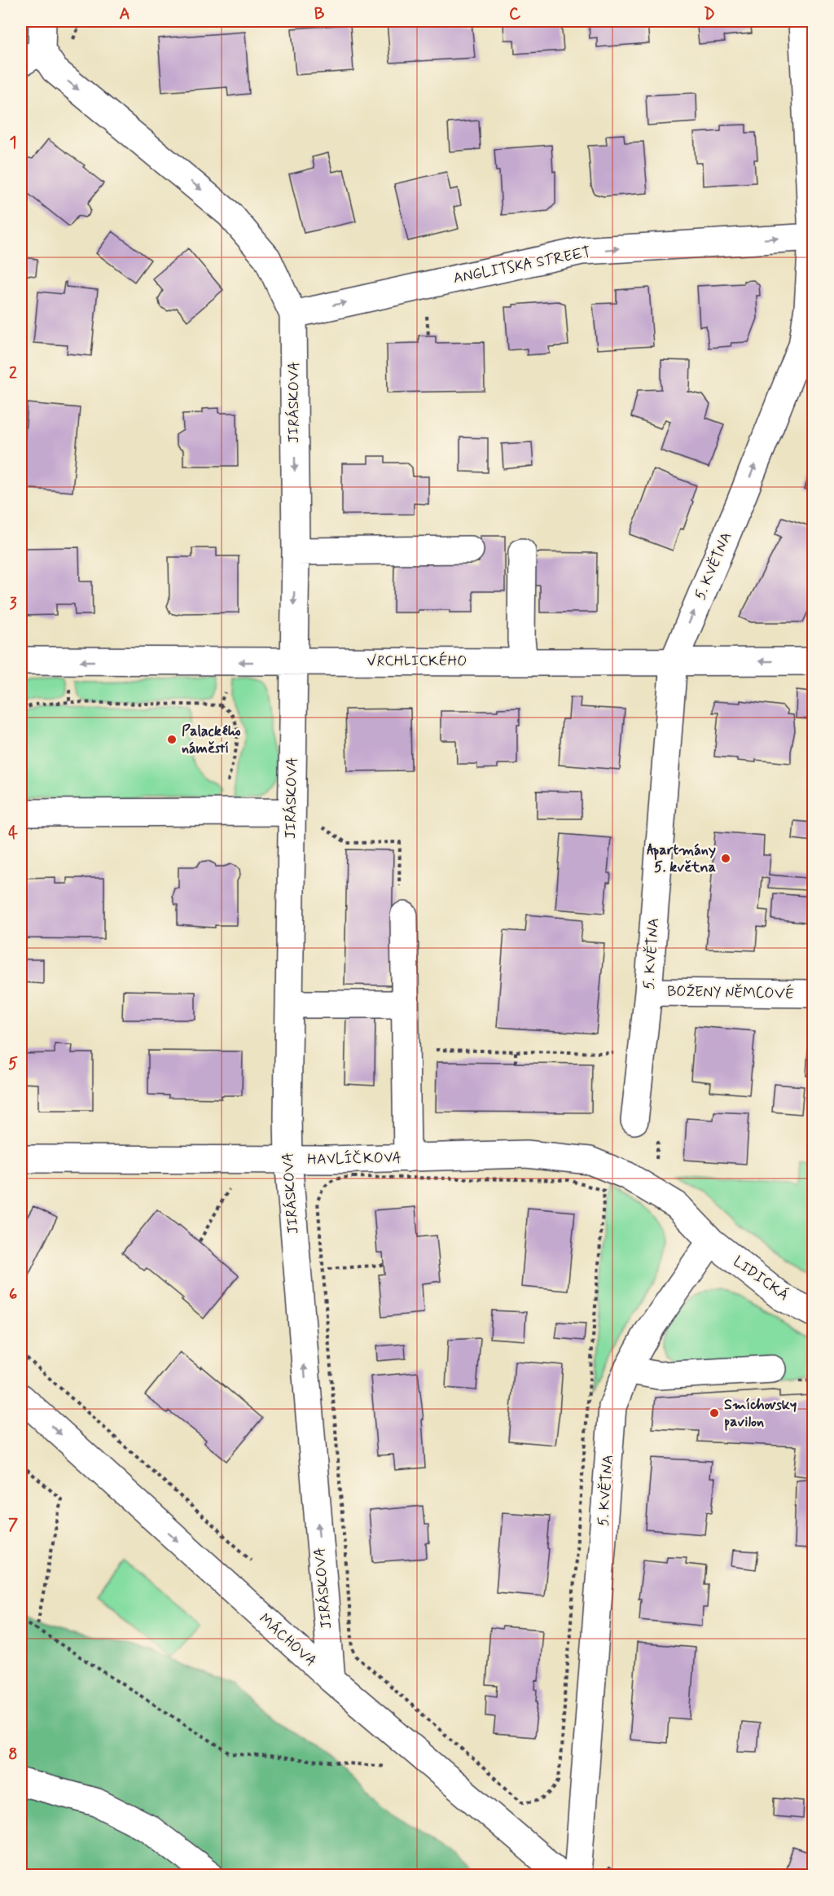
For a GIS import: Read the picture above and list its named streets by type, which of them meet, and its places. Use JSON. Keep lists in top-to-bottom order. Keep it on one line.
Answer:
{"streets":{"street":["ANGLITSKA STREET","JIRÁSKOVA","5. KVĚTNA","VRCHLICKÉHO","BOŽENY NĚMCOVÉ","HAVLÍČKOVA","LIDICKÁ","MÁCHOVA"]},"crossings":[["ANGLITSKA STREET","JIRÁSKOVA"],["ANGLITSKA STREET","5. KVĚTNA"],["JIRÁSKOVA","VRCHLICKÉHO"],["JIRÁSKOVA","HAVLÍČKOVA"],["JIRÁSKOVA","MÁCHOVA"],["5. KVĚTNA","VRCHLICKÉHO"],["5. KVĚTNA","BOŽENY NĚMCOVÉ"],["5. KVĚTNA","HAVLÍČKOVA"],["5. KVĚTNA","LIDICKÁ"],["HAVLÍČKOVA","LIDICKÁ"]],"one_way":["ANGLITSKA STREET","MÁCHOVA"],"places":["Palackého náměstí","Apartmány 5. května","Smíchovsky pavilon"],"grid":{"columns":["A","B","C","D"],"rows":["1","2","3","4","5","6","7","8"]}}
